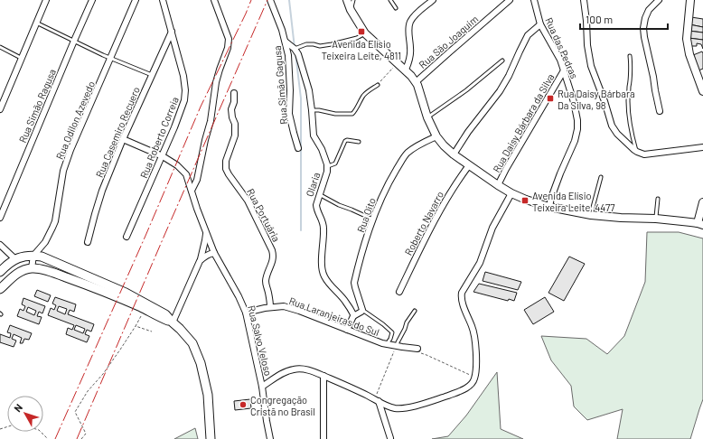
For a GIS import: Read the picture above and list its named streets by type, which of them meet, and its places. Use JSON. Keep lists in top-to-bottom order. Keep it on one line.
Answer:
{"streets":{"street":["Rua São Joaquim","Rua das Pedras","Rua Simão Gagusa","Rua Simão Ragusa","Rua Odilon Azevedo","Rua Daisy Bárbara da Silva","Rua Casemiro Recuero","Rua Roberto Correia","Olaria","Rua Portuária","Rua Oito","Roberto Navarro","Rua Laranjeiras do Sul","Rua Salvo Veloso"]},"crossings":[["Rua das Pedras","Rua Daisy Bárbara da Silva"],["Rua Simão Gagusa","Olaria"],["Rua Casemiro Recuero","Rua Roberto Correia"],["Rua Casemiro Recuero","Rua Salvo Veloso"],["Rua Roberto Correia","Rua Salvo Veloso"],["Rua Portuária","Rua Laranjeiras do Sul"],["Rua Laranjeiras do Sul","Rua Salvo Veloso"]],"places":{"transit":["Avenida Elísio Teixeira Leite, 4811","Rua Daisy Bárbara Da Silva, 98","Avenida Elísio Teixeira Leite, 4477"],"other":["Congregação Cristã no Brasil"]},"scale_bar":"100 m","north":"top left"}
